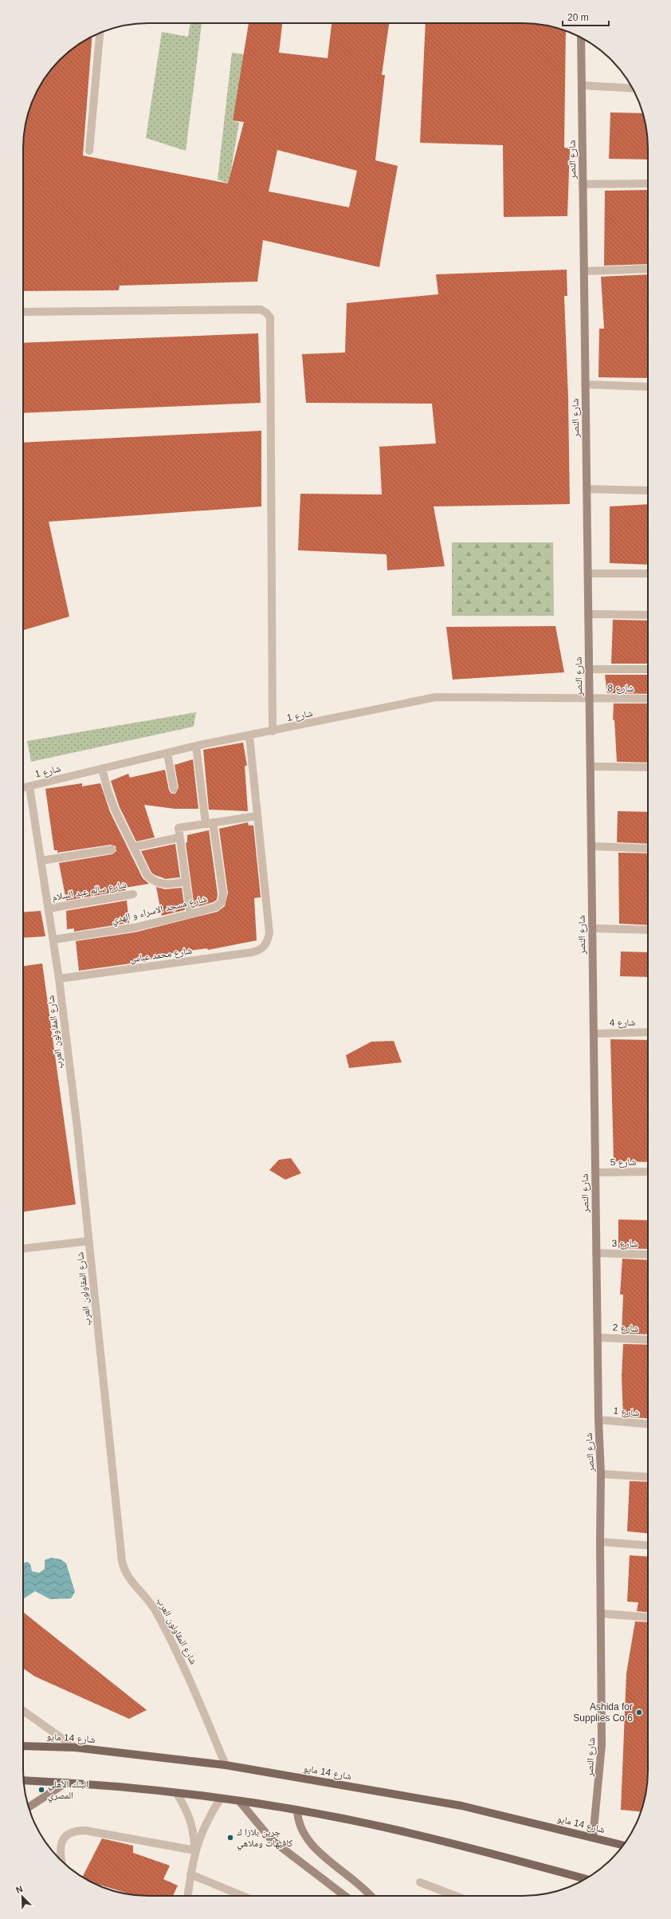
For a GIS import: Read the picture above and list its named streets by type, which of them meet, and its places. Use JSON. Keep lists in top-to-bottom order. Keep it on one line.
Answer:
{"streets":{"main road":["شارع 14 مايو"],"street":["شارع النصر","شارع 8","شارع 1","شارع سالم عبد السلام","شارع مسجد الاسراء و الهدي","شارع محمد عباس","شارع 4","شارع المقاولون العرب","شارع 5","شارع 3","شارع 2"]},"crossings":[["شارع النصر","شارع 8"],["شارع النصر","شارع 1"],["شارع النصر","شارع 4"],["شارع النصر","شارع 5"],["شارع النصر","شارع 3"],["شارع النصر","شارع 2"],["شارع النصر","شارع 14 مايو"],["شارع 8","شارع 1"],["شارع 1","شارع المقاولون العرب"],["شارع سالم عبد السلام","شارع المقاولون العرب"],["شارع مسجد الاسراء و الهدي","شارع المقاولون العرب"],["شارع محمد عباس","شارع المقاولون العرب"],["شارع المقاولون العرب","شارع 14 مايو"]],"places":["Ashida for Supplies Co 6","البنك الأهلي المصري","جرين بلازا ك كافيهات وملاهي"],"scale_bar":"20 m","north":"top left"}
